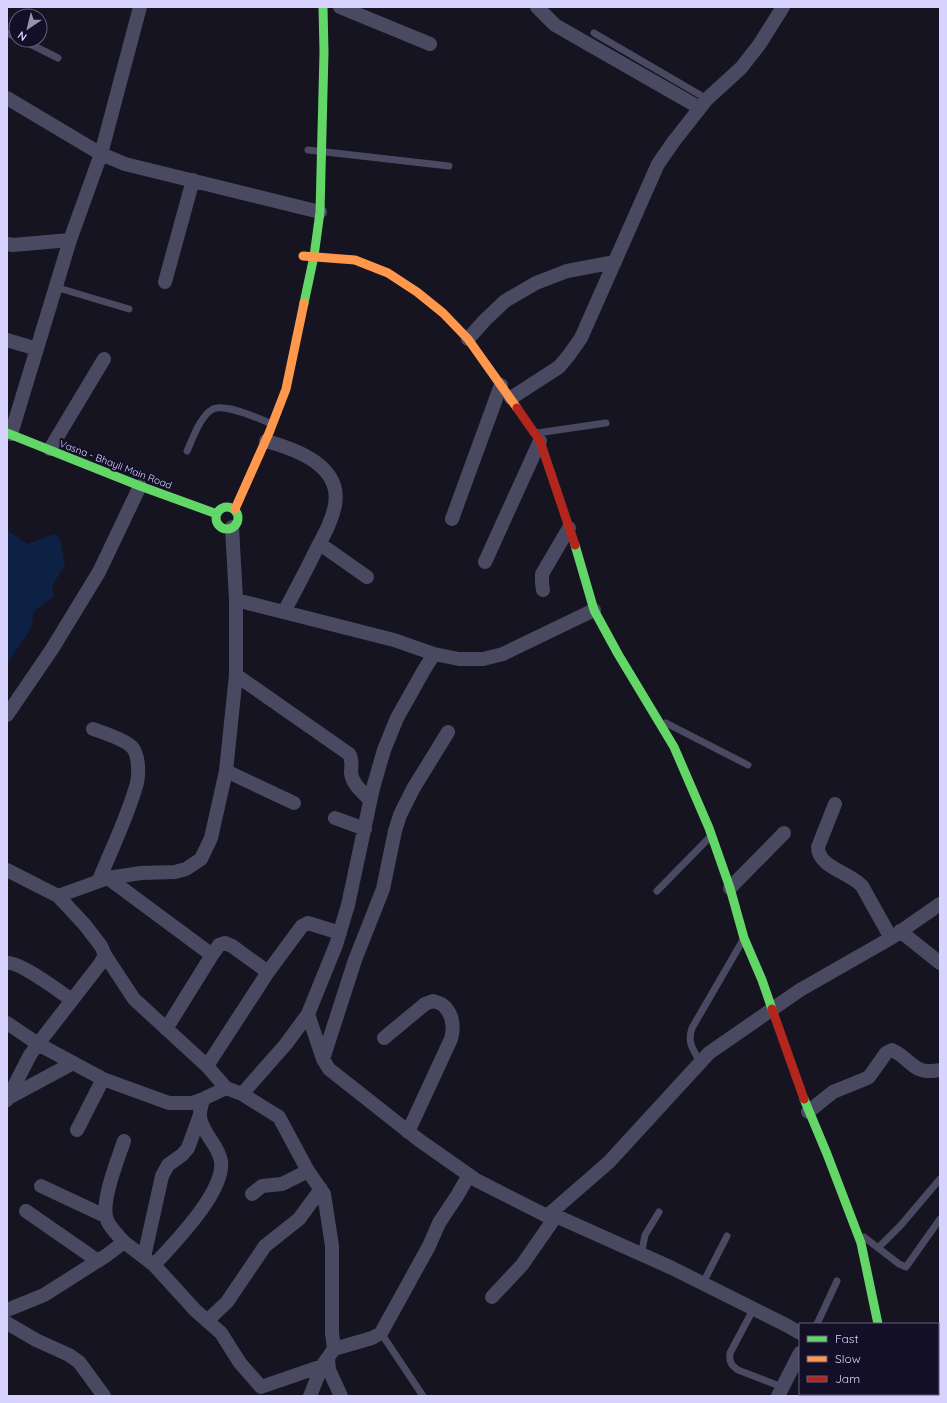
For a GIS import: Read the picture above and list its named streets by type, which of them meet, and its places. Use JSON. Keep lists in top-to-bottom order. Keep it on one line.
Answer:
{"streets":{"street":["Vasna - Bhayli Main Road"]},"legend":["Fast","Slow","Jam"],"north":"bottom left"}
